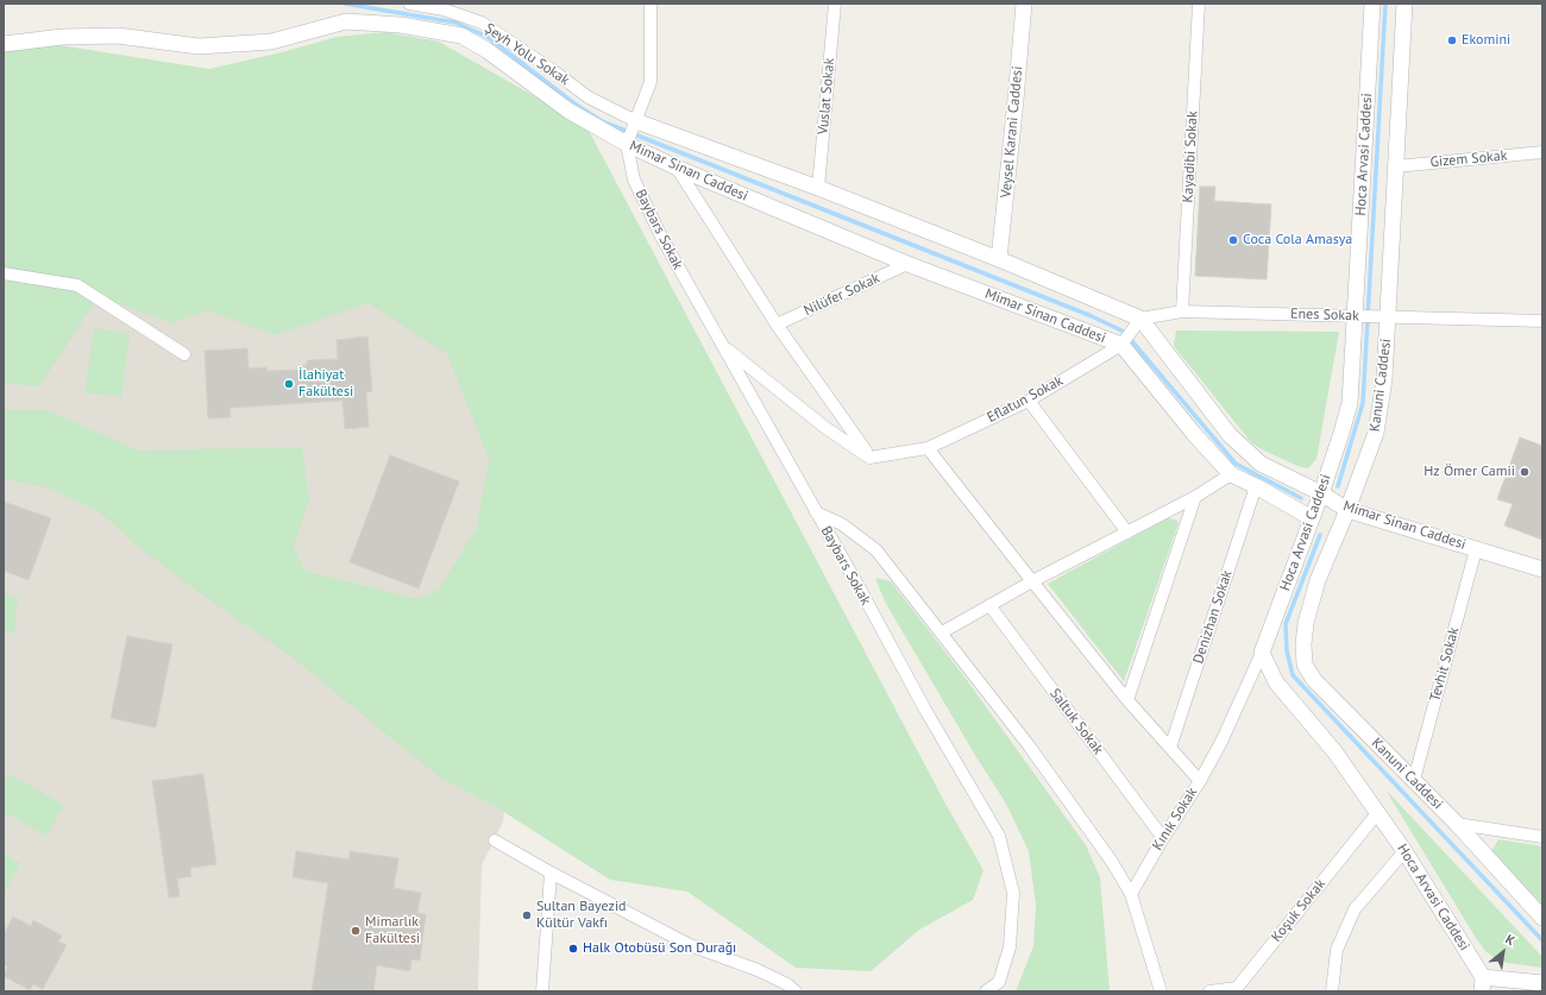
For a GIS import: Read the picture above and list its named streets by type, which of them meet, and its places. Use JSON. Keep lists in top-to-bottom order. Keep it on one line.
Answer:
{"streets":{"street":["Şeyh Yolu Sokak","Vuslat Sokak","Veysel Karani Caddesi","Hoca Arvasi Caddesi","Kayadibi Sokak","Gizem Sokak","Mimar Sinan Caddesi","Baybars Sokak","Nilüfer Sokak","Enes Sokak","Kanuni Caddesi","Eflatun Sokak","Denizhan Sokak","Tevhit Sokak","Saltuk Sokak","Kınık Sokak","Koşuk Sokak"]},"crossings":[["Şeyh Yolu Sokak","Mimar Sinan Caddesi"],["Vuslat Sokak","Mimar Sinan Caddesi"],["Veysel Karani Caddesi","Mimar Sinan Caddesi"],["Hoca Arvasi Caddesi","Mimar Sinan Caddesi"],["Hoca Arvasi Caddesi","Enes Sokak"],["Hoca Arvasi Caddesi","Kınık Sokak"],["Hoca Arvasi Caddesi","Koşuk Sokak"],["Kayadibi Sokak","Enes Sokak"],["Gizem Sokak","Kanuni Caddesi"],["Mimar Sinan Caddesi","Baybars Sokak"],["Mimar Sinan Caddesi","Nilüfer Sokak"],["Mimar Sinan Caddesi","Enes Sokak"],["Mimar Sinan Caddesi","Kanuni Caddesi"],["Mimar Sinan Caddesi","Eflatun Sokak"],["Mimar Sinan Caddesi","Denizhan Sokak"],["Mimar Sinan Caddesi","Tevhit Sokak"],["Enes Sokak","Kanuni Caddesi"],["Kanuni Caddesi","Tevhit Sokak"],["Saltuk Sokak","Kınık Sokak"]],"places":["Ekomini","Coca Cola Amasya","İlahiyat Fakültesi","Hz Ömer Camii","Sultan Bayezid Kültür Vakfı","Mimarlık Fakültesi","Halk Otobüsü Son Durağı"],"north":"top right"}
